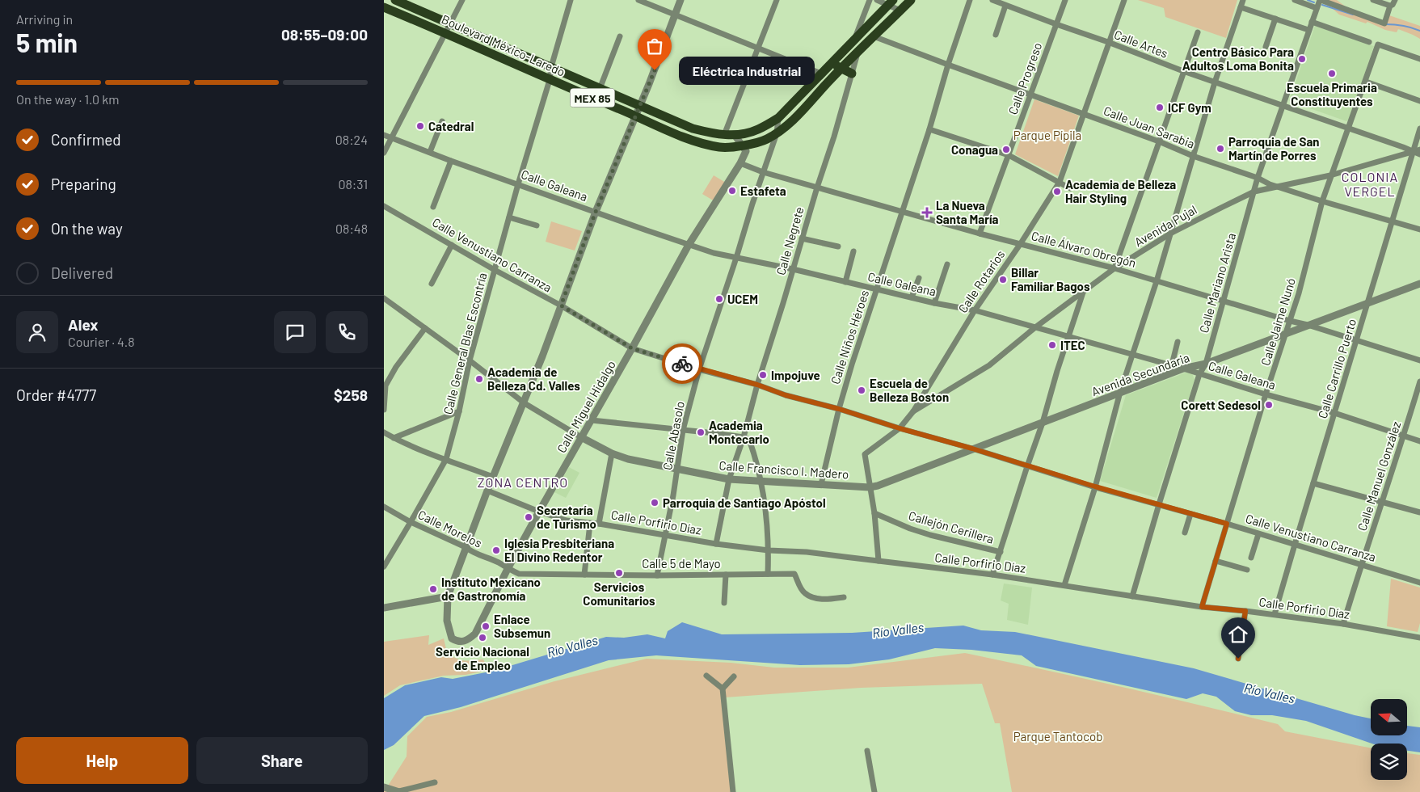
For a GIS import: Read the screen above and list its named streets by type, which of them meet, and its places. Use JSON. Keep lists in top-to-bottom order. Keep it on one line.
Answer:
{"streets":{"main road":["Boulevard México-Laredo","MEX 85"],"street":["Calle Artes","Calle Progreso","Calle Juan Sarabia","Calle Galeana","Avenida Pujal","Calle Negrete","Calle Álvaro Obregón","Calle Venustiano Carranza","Calle Rotarios","Calle Mariano Arista","Calle Jaime Nunó","Calle Niños Héroes","Calle General Blas Escontría","Calle Carrillo Puerto","Avenida Secundaria","Calle Miguel Hidalgo","Calle Abasolo","Calle Francisco I. Madero","Calle Manuel González","Calle Porfirio Díaz","Callejón Cerillera","Calle Morelos","Calle 5 de Mayo"]},"crossings":[["Calle Artes","Calle Progreso"],["Calle Artes","Avenida Pujal"],["Calle Artes","Calle Rotarios"],["Calle Artes","Calle Mariano Arista"],["Calle Artes","Calle Jaime Nunó"],["Calle Artes","Calle Carrillo Puerto"],["Boulevard México-Laredo","Calle Juan Sarabia"],["Boulevard México-Laredo","Calle Negrete"],["Boulevard México-Laredo","Calle General Blas Escontría"],["Boulevard México-Laredo","Calle Miguel Hidalgo"],["Boulevard México-Laredo","Calle Abasolo"],["Calle Progreso","Calle Juan Sarabia"],["Calle Progreso","Calle Álvaro Obregón"],["Calle Juan Sarabia","Avenida Pujal"],["Calle Juan Sarabia","Calle Rotarios"],["Calle Juan Sarabia","Calle Mariano Arista"],["Calle Juan Sarabia","Calle Jaime Nunó"],["Calle Juan Sarabia","Calle Niños Héroes"],["Calle Juan Sarabia","Calle Carrillo Puerto"],["Calle Galeana","Avenida Pujal"],["Calle Galeana","Calle Negrete"],["Calle Galeana","Calle Rotarios"],["Calle Galeana","Calle Mariano Arista"],["Calle Galeana","Calle Jaime Nunó"],["Calle Galeana","Calle Niños Héroes"],["Calle Galeana","Calle General Blas Escontría"],["Calle Galeana","Calle Carrillo Puerto"],["Calle Galeana","Avenida Secundaria"],["Calle Galeana","Calle Miguel Hidalgo"],["Calle Galeana","Calle Abasolo"],["Calle Galeana","Calle Manuel González"],["Avenida Pujal","Calle Álvaro Obregón"],["Avenida Pujal","Calle Rotarios"],["Avenida Pujal","Calle Mariano Arista"],["Avenida Pujal","Calle Jaime Nunó"],["Avenida Pujal","Calle Carrillo Puerto"],["Calle Negrete","Calle Álvaro Obregón"],["Calle Negrete","Calle Venustiano Carranza"],["Calle Negrete","Calle Francisco I. Madero"],["Calle Negrete","Calle Porfirio Díaz"],["Calle Álvaro Obregón","Calle Rotarios"],["Calle Álvaro Obregón","Calle Mariano Arista"],["Calle Álvaro Obregón","Calle Jaime Nunó"],["Calle Álvaro Obregón","Calle Niños Héroes"],["Calle Álvaro Obregón","Calle Carrillo Puerto"],["Calle Álvaro Obregón","Avenida Secundaria"],["Calle Álvaro Obregón","Calle Miguel Hidalgo"],["Calle Álvaro Obregón","Calle Abasolo"],["Calle Venustiano Carranza","Calle Rotarios"],["Calle Venustiano Carranza","Calle Mariano Arista"],["Calle Venustiano Carranza","Calle Jaime Nunó"],["Calle Venustiano Carranza","Calle Niños Héroes"],["Calle Venustiano Carranza","Calle General Blas Escontría"],["Calle Venustiano Carranza","Calle Carrillo Puerto"],["Calle Venustiano Carranza","Avenida Secundaria"],["Calle Venustiano Carranza","Calle Miguel Hidalgo"],["Calle Venustiano Carranza","Calle Abasolo"],["Calle Venustiano Carranza","Calle Manuel González"],["Calle Rotarios","Avenida Secundaria"],["Calle Rotarios","Calle Francisco I. Madero"],["Calle Rotarios","Calle Porfirio Díaz"],["Calle Rotarios","Callejón Cerillera"],["Calle Mariano Arista","Avenida Secundaria"],["Calle Mariano Arista","Calle Porfirio Díaz"],["Calle Jaime Nunó","Avenida Secundaria"],["Calle Jaime Nunó","Calle Porfirio Díaz"],["Calle Niños Héroes","Calle Francisco I. Madero"],["Calle General Blas Escontría","Calle Francisco I. Madero"],["Calle General Blas Escontría","Calle Morelos"],["Calle Carrillo Puerto","Avenida Secundaria"],["Calle Carrillo Puerto","Calle Porfirio Díaz"],["Avenida Secundaria","Calle Francisco I. Madero"],["Calle Miguel Hidalgo","Calle Francisco I. Madero"],["Calle Miguel Hidalgo","Calle Porfirio Díaz"],["Calle Miguel Hidalgo","Calle Morelos"],["Calle Miguel Hidalgo","Calle 5 de Mayo"],["Calle Abasolo","Calle Francisco I. Madero"],["Calle Abasolo","Calle Porfirio Díaz"],["Calle Abasolo","Calle 5 de Mayo"],["Calle Manuel González","Calle Porfirio Díaz"],["Calle Morelos","Calle 5 de Mayo"]],"districts":["COLONIA VERGEL","ZONA CENTRO"],"water":["Río Valles"],"parks":["Parque Pípila","Parque Tantocob"],"places":{"other":["Centro Básico Para Adultos Loma Bonita","Eléctrica Industrial","Escuela Primaria Constituyentes","ICF Gym","Catedral","Parroquia de San Martín de Porres","Conagua","Estafeta","Academia de Belleza Hair Styling","Billar Familiar Bagos","UCEM","ITEC","Impojuve","Academia de Belleza Cd. Valles","Escuela de Belleza Boston","Corett Sedesol","Academia Montecarlo","Parroquia de Santiago Apóstol","Secretaría de Turismo","Iglesia Presbiteriana El Divino Redentor","Servicios Comunitarios","Instituto Mexicano de Gastronomía","Enlace Subsemun","Servicio Nacional de Empleo"],"health":["La Nueva Santa María"]},"north":"left","page":{"heading":["5 min","Arriving in","08:55–09:00"],"panel":["Alex","Courier · 4.8","Order #4777","$258"],"bubble":"Eléctrica Industrial","bar":"On the way · 1.0 km","list":[["Confirmed","08:24"],["Preparing","08:31"],["On the way","08:48"],"Delivered"],"buttons":["Help","Share"]}}
